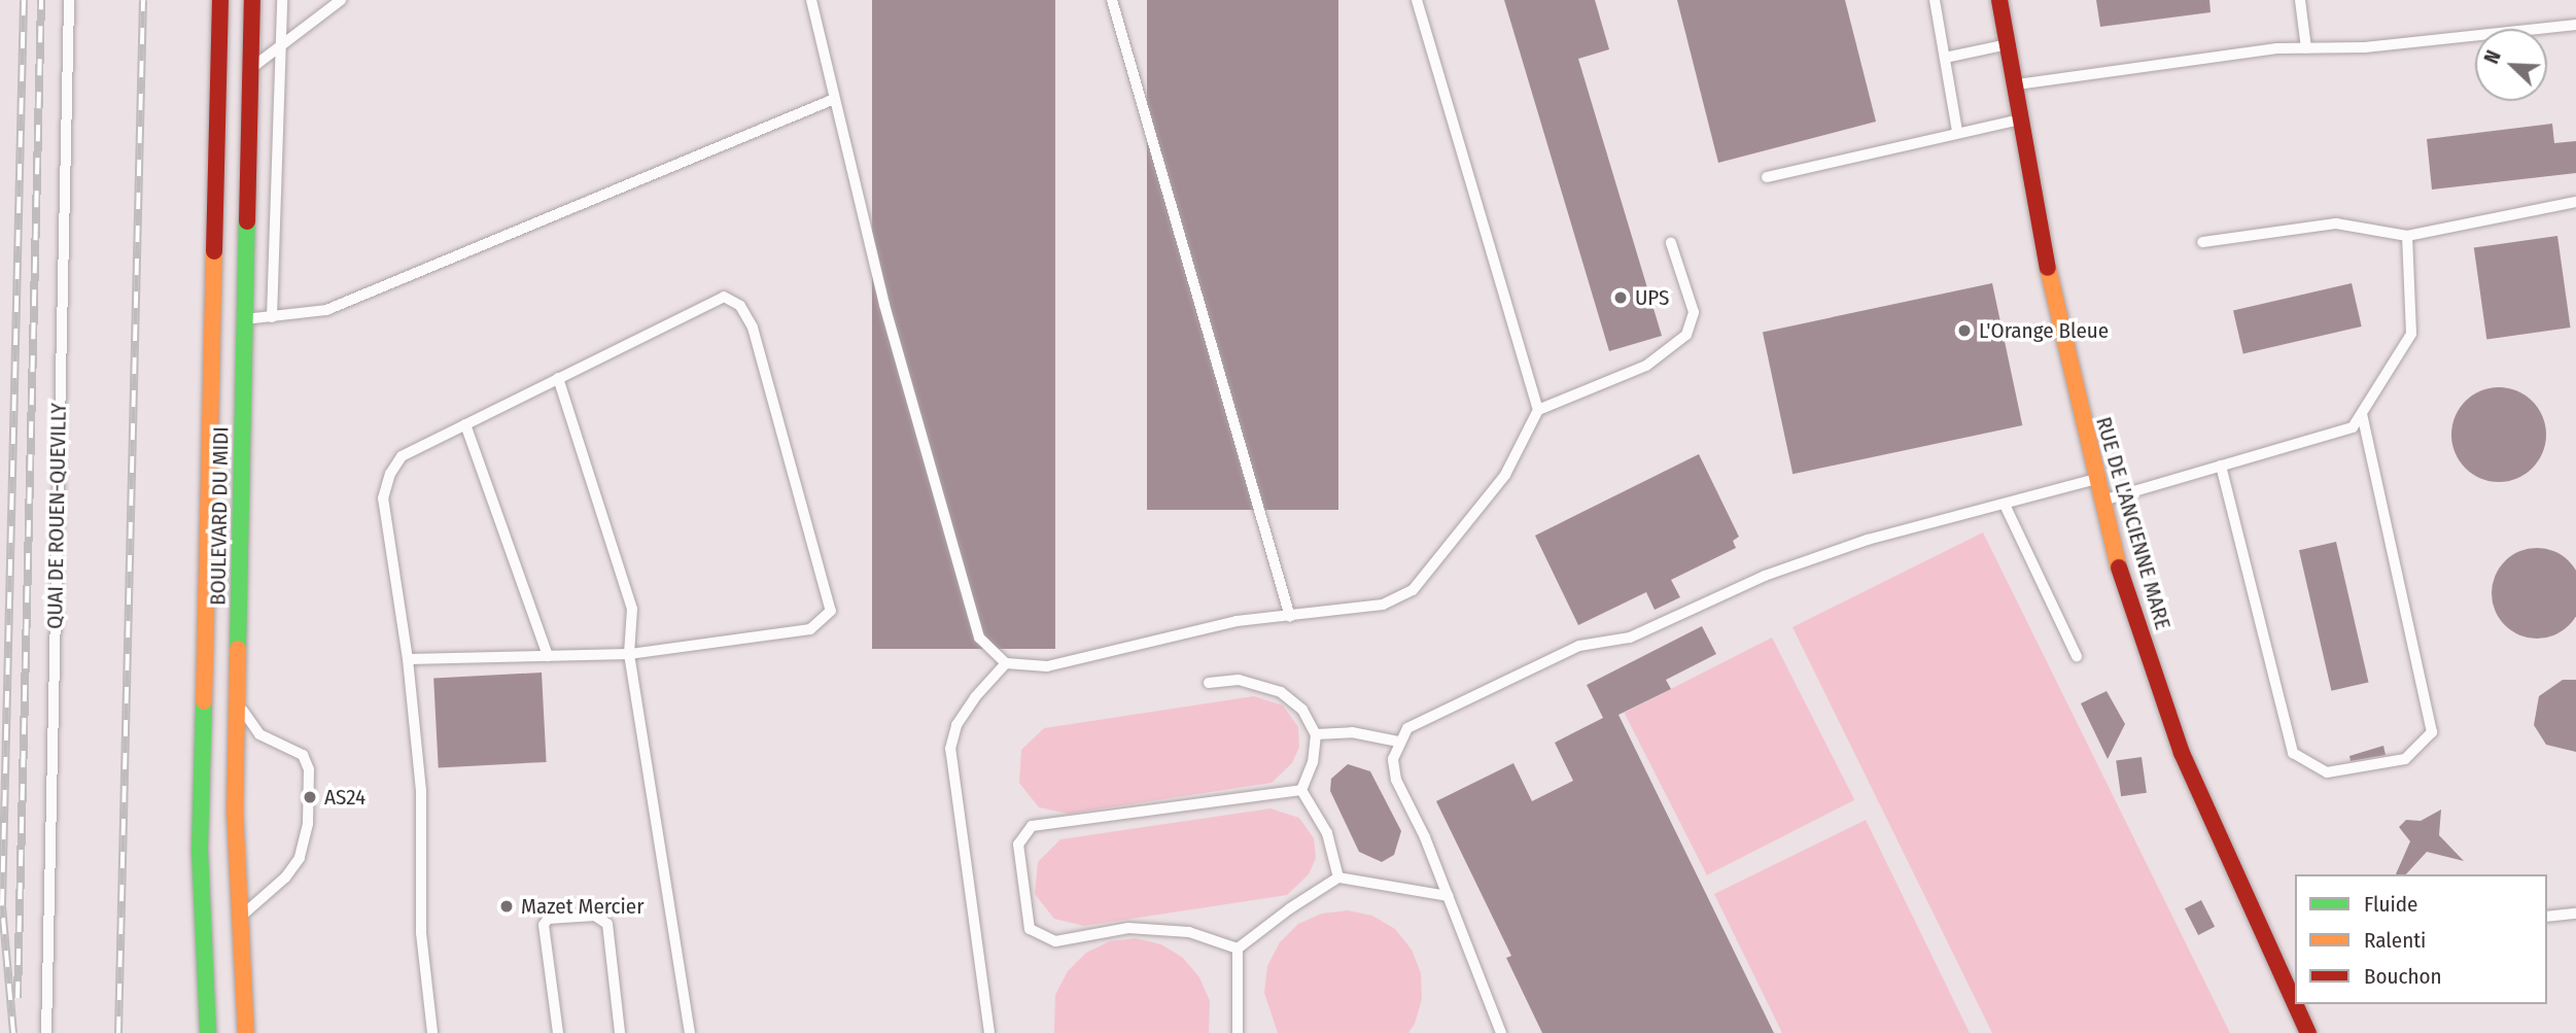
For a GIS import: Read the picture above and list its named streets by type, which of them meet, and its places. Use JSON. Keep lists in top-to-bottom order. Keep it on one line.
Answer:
{"streets":{"main road":["BOULEVARD DU MIDI","RUE DE L'ANCIENNE MARE"],"lane":["QUAI DE ROUEN-QUEVILLY"]},"places":["UPS","L'Orange Bleue","AS24","Mazet Mercier"],"legend":["Fluide","Ralenti","Bouchon"],"north":"top left"}
